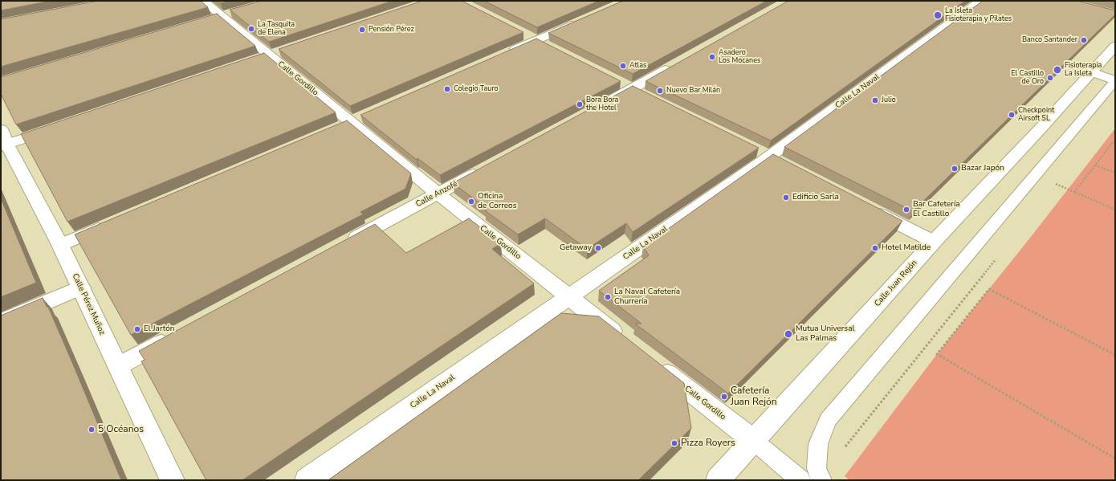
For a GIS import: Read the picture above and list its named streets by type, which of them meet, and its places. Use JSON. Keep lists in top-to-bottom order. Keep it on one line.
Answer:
{"streets":{"street":["Calle Gordillo","Calle La Naval","Calle Anzofé","Calle Juan Rejón","Calle Pérez Muñoz"]},"crossings":[["Calle Gordillo","Calle La Naval"],["Calle Gordillo","Calle Anzofé"],["Calle Gordillo","Calle Juan Rejón"]],"places":["La Isleta Fisioterapia y Pilates","La Tasquita de Elena","Pensión Pérez","Banco Santander","Asadero Los Mocanes","Atlas","Fisioterapia La Isleta","El Castillo de Oro","Colegio Tauro","Nuevo Bar Milán","Julio","Bora Bora the Hotel","Checkpoint Airsoft SL","Bazar Japón","Edificio Sarla","Oficina de Correos","Bar Cafetería El Castillo","Getaway","Hotel Matilde","La Naval Cafetería Churrería","El Jartón","Mutua Universal Las Palmas","Cafetería Juan Rejón","5 Océanos","Pizza Royers"]}
